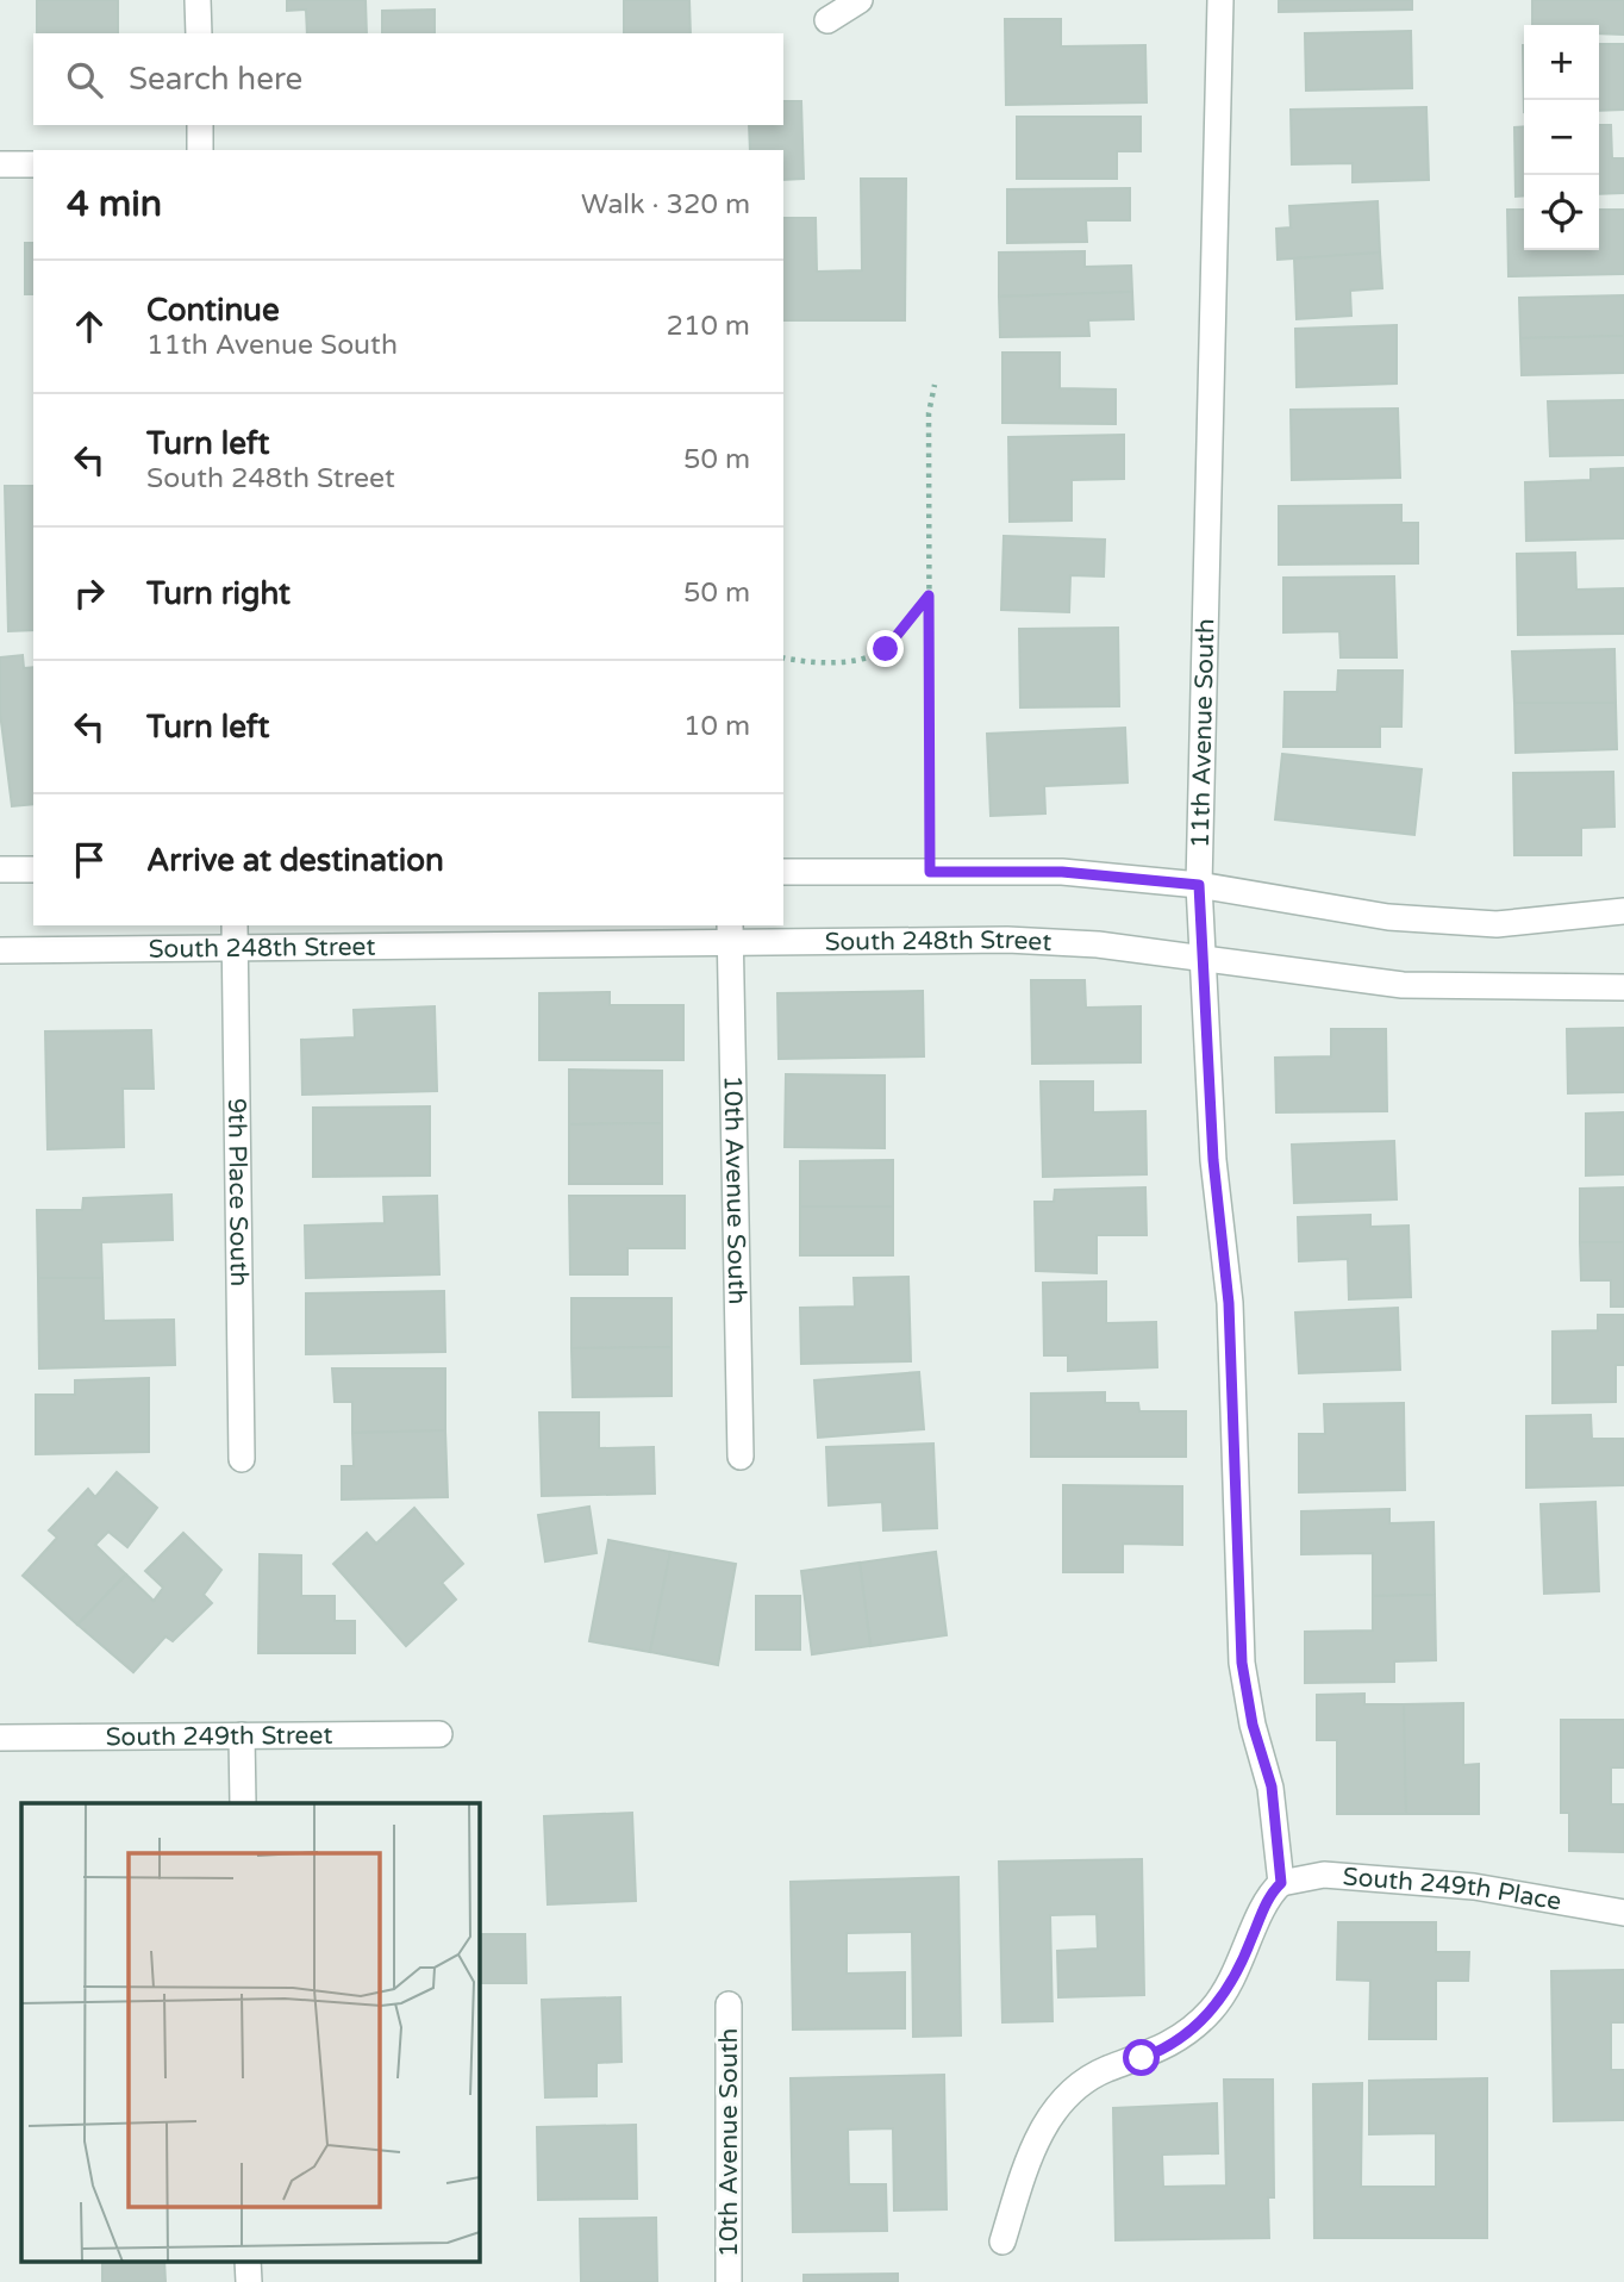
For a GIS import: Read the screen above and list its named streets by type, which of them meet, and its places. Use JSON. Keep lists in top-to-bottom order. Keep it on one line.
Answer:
{"streets":{"street":["11th Avenue South","South 248th Street","10th Avenue South","9th Place South","South 249th Street","South 249th Place"]},"crossings":[["11th Avenue South","South 248th Street"],["11th Avenue South","South 249th Place"],["South 248th Street","10th Avenue South"],["South 248th Street","9th Place South"]],"page":{"map_buttons":["+","−"],"search":"Search here","heading":["4 min","Walk · 320 m"],"list":[["Continue","11th Avenue South","210 m"],["Turn left","South 248th Street","50 m"],["Turn right","50 m"],["Turn left","10 m"],"Arrive at destination"]}}
